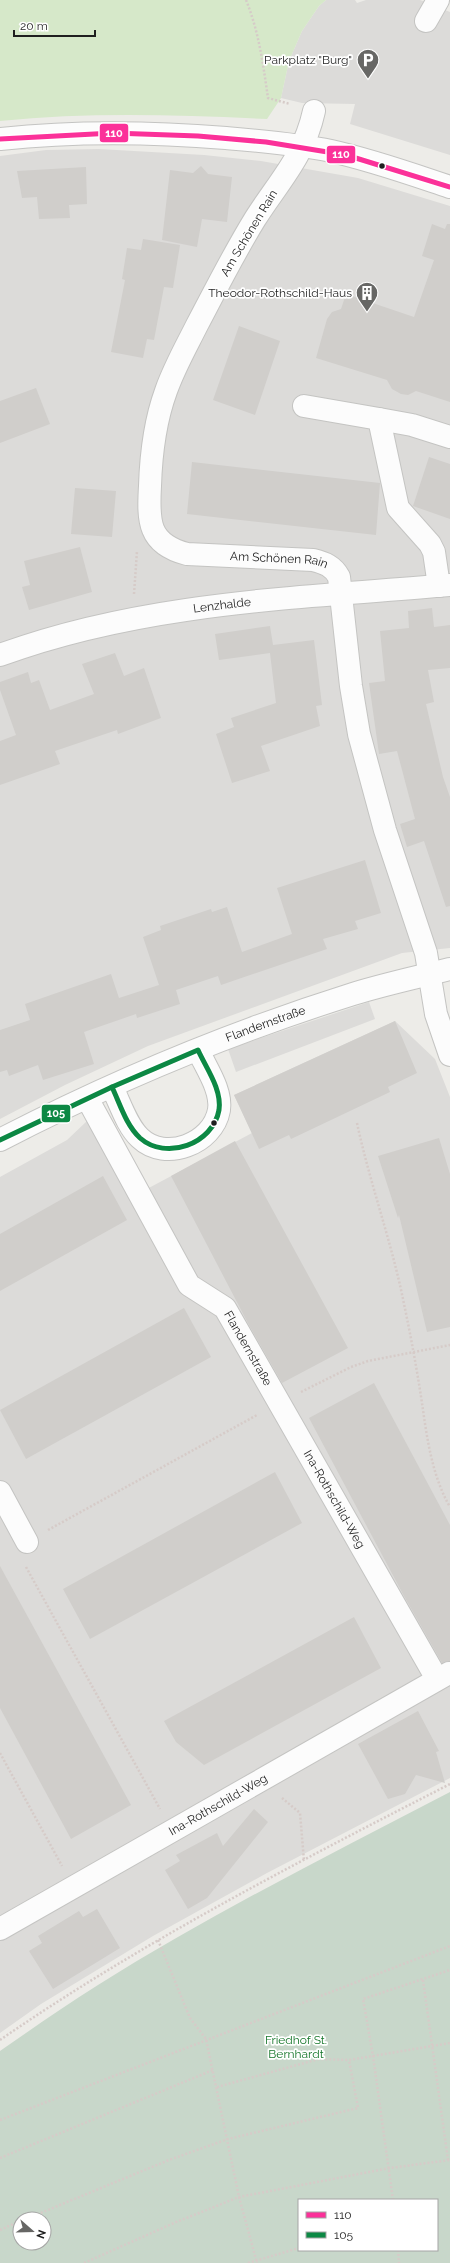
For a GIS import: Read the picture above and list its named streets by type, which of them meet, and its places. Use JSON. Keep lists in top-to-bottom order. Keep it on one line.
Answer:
{"streets":{"street":["Am Schönen Rain","Lenzhalde","Flandernstraße","Ina-Rothschild-Weg"]},"crossings":[["Am Schönen Rain","Lenzhalde"],["Am Schönen Rain","Flandernstraße"],["Flandernstraße","Ina-Rothschild-Weg"]],"parks":["Friedhof St. Bernhardt"],"places":{"parking":["Parkplatz \"Burg\""],"building":["Theodor-Rothschild-Haus"]},"lines":["transit line 110","transit line 105"],"legend":["110","105"],"scale_bar":"20 m","north":"right"}
